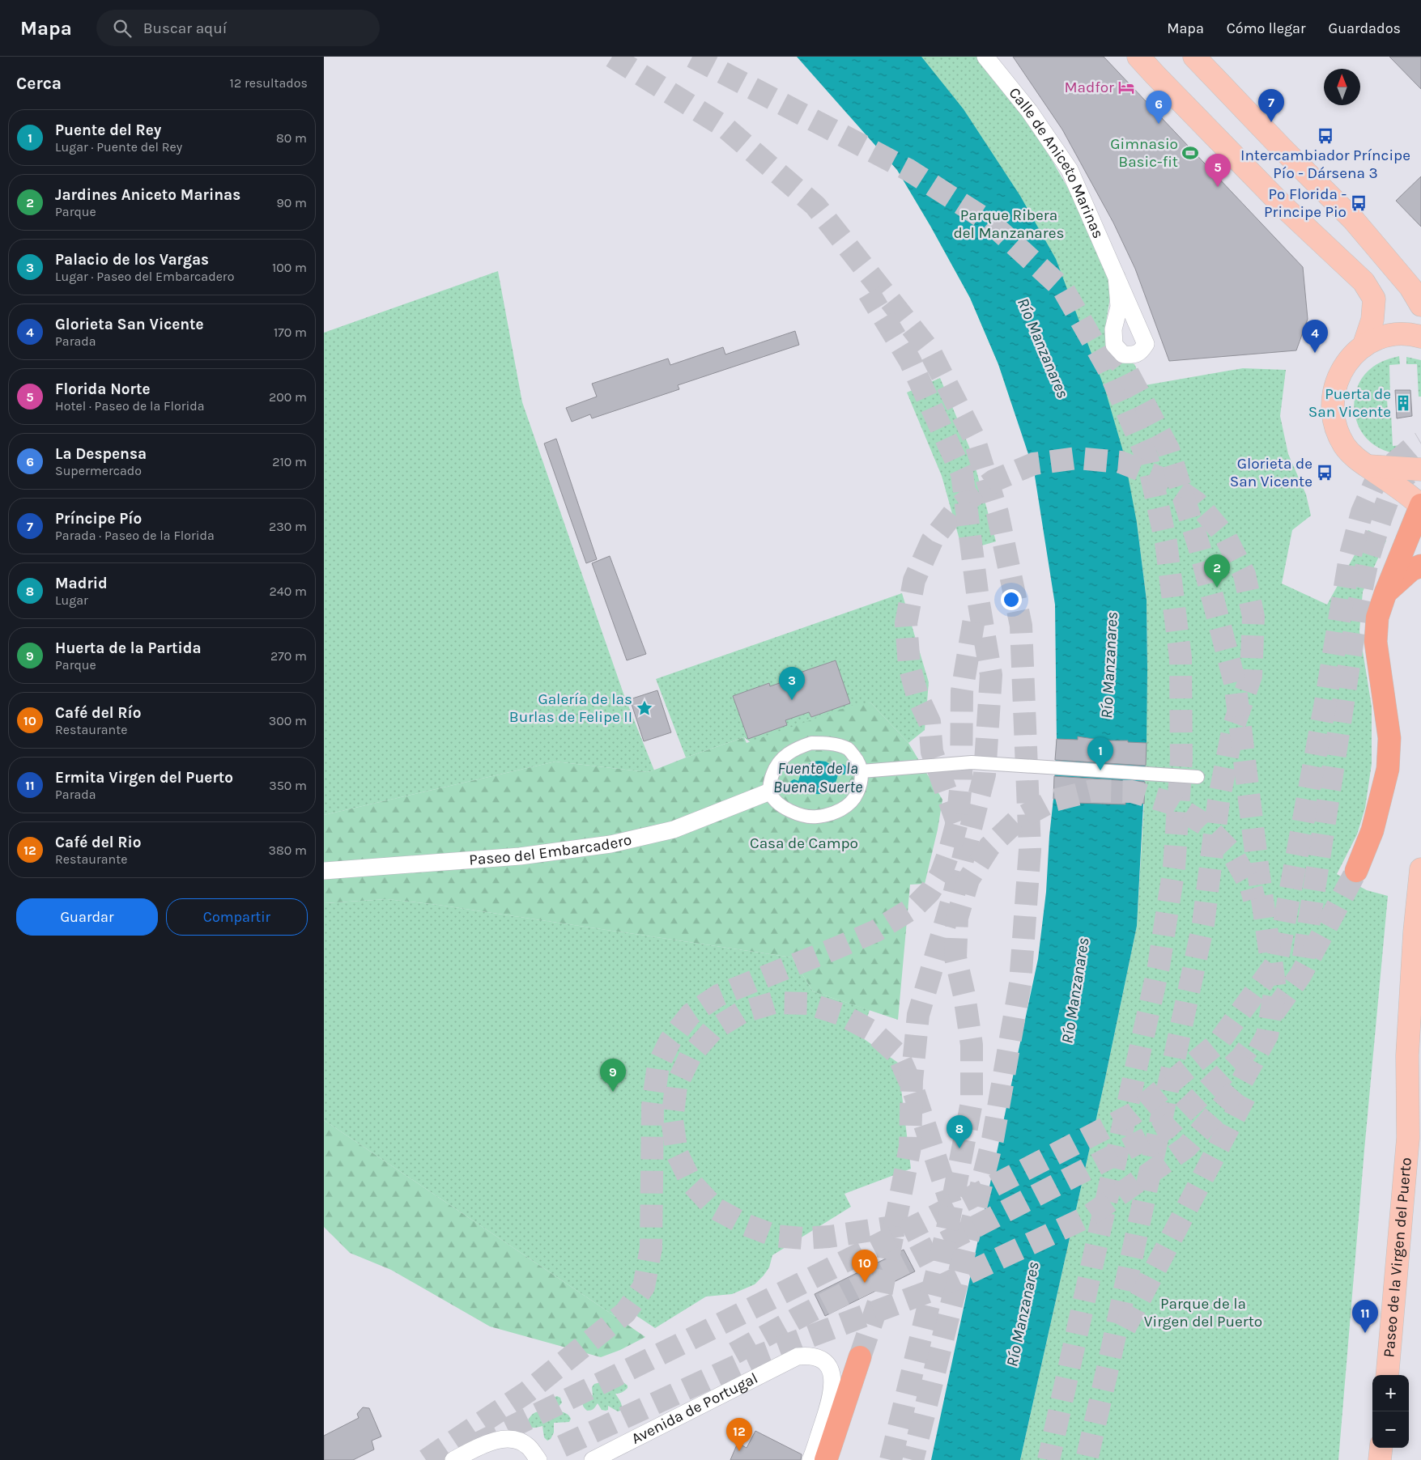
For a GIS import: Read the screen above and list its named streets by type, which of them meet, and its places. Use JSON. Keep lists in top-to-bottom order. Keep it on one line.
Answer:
{"streets":{"main road":["Paseo de la Virgen del Puerto"],"street":["Calle de Aniceto Marinas","Paseo del Embarcadero","Avenida de Portugal"]},"water":["Río Manzanares","Fuente de la Buena Suerte"],"parks":["Parque Ribera del Manzanares","Casa de Campo","Parque de la Virgen del Puerto"],"places":{"hotel":["Madfor"],"bus stop":["Intercambiador Príncipe Pío - Dársena 3","Pº Florida - Principe Pio","Glorieta de San Vicente"],"sports":["Gimnasio Basic-fit"],"building":["Puerta de San Vicente"],"place":["Galería de las Burlas de Felipe II"]},"north":"top","page":{"header":"Mapa","search":"Buscar aquí","nav":["Mapa","Cómo llegar","Guardados"],"heading":["Cerca","12 resultados"],"pins":["7","6","5","4","2","3","1","9","8","10","11","12"],"list":[{"mark":"1","name":"Puente del Rey","note":"Lugar · Puente del Rey","value":"80 m"},{"mark":"2","name":"Jardines Aniceto Marinas","note":"Parque","value":"90 m"},{"mark":"3","name":"Palacio de los Vargas","note":"Lugar · Paseo del Embarcadero","value":"100 m"},{"mark":"4","name":"Glorieta San Vicente","note":"Parada","value":"170 m"},{"mark":"5","name":"Florida Norte","note":"Hotel · Paseo de la Florida","value":"200 m"},{"mark":"6","name":"La Despensa","note":"Supermercado","value":"210 m"},{"mark":"7","name":"Príncipe Pío","note":"Parada · Paseo de la Florida","value":"230 m"},{"mark":"8","name":"Madrid","note":"Lugar","value":"240 m"},{"mark":"9","name":"Huerta de la Partida","note":"Parque","value":"270 m"},{"mark":"10","name":"Café del Río","note":"Restaurante","value":"300 m"},{"mark":"11","name":"Ermita Virgen del Puerto","note":"Parada","value":"350 m"},{"mark":"12","name":"Café del Rio","note":"Restaurante","value":"380 m"}],"buttons":["Guardar","Compartir"],"map_buttons":["+","−"]}}
